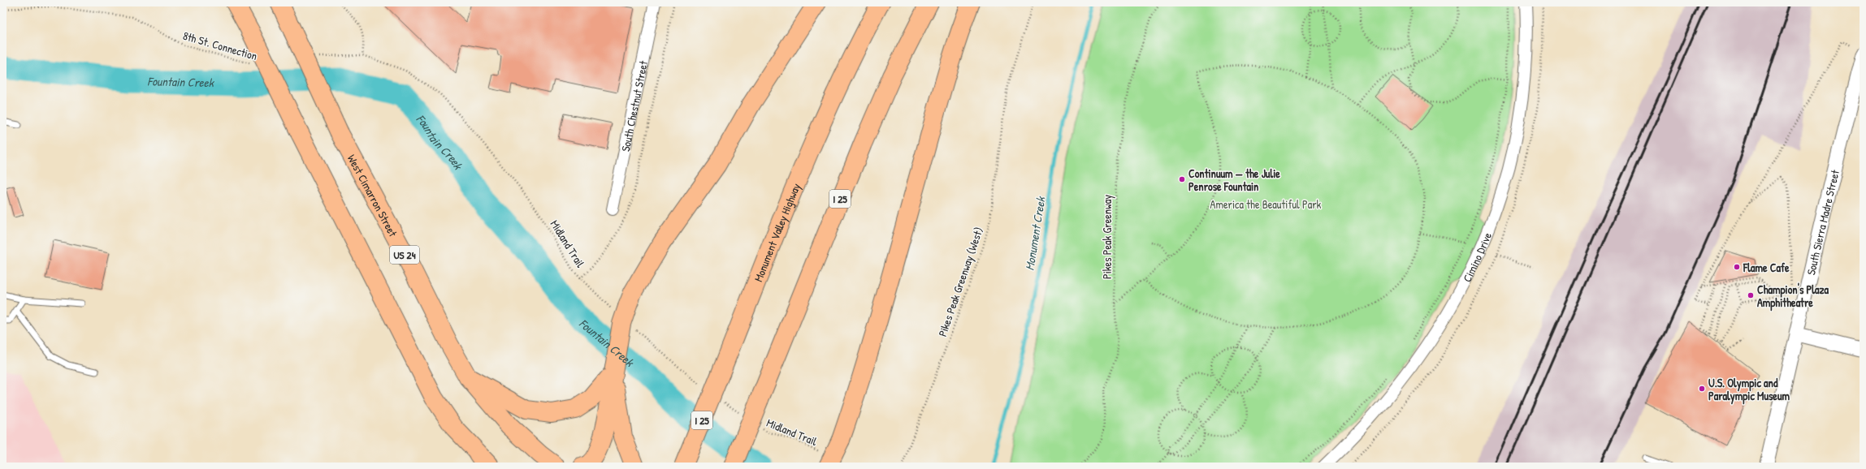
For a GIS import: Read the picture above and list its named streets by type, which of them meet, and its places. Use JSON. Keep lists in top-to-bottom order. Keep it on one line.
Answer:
{"streets":{"highway":["West Cimarron Street","I 25","Monument Valley Highway","US 24"],"street":["South Chestnut Street","South Sierra Madre Street","Cimino Drive"],"path":["8th St. Connection","Pikes Peak Greenway","Midland Trail","Pikes Peak Greenway (West)"]},"water":["Fountain Creek","Monument Creek"],"parks":["America the Beautiful Park"],"places":["Continuum — the Julie Penrose Fountain","Flame Cafe","Champion's Plaza Amphitheatre","U.S. Olympic and Paralympic Museum"]}
